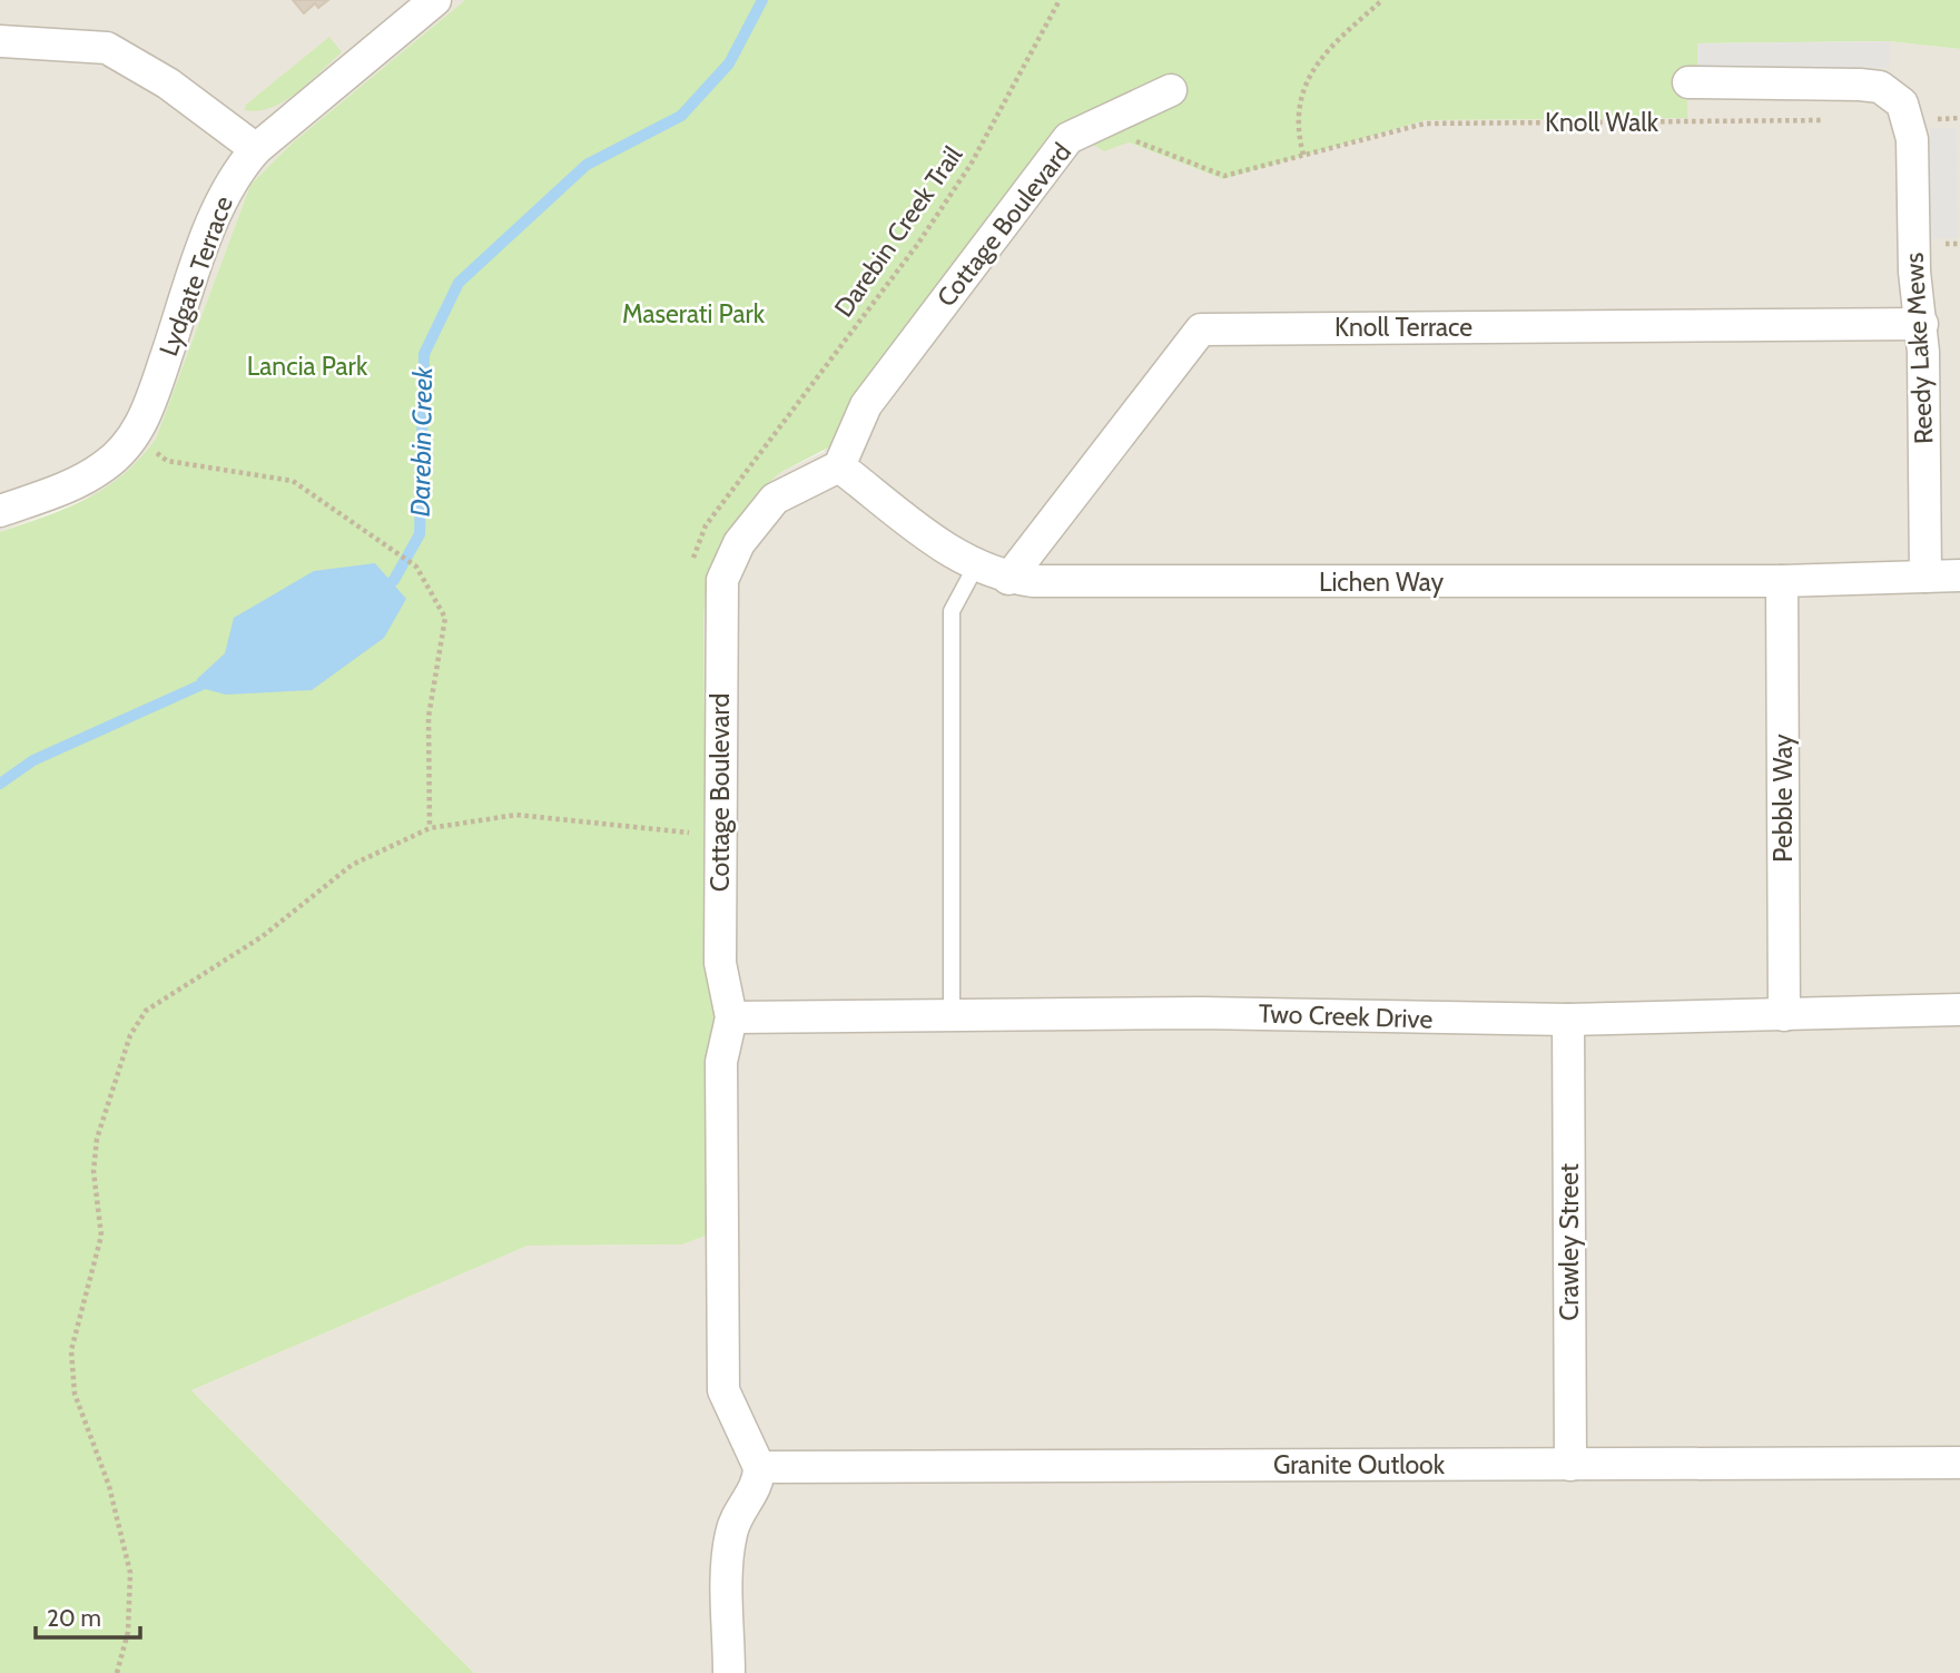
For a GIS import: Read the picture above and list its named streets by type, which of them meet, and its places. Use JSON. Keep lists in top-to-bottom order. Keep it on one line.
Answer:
{"streets":{"street":["Cottage Boulevard","Lydgate Terrace","Knoll Terrace","Reedy Lake Mews","Lichen Way","Pebble Way","Two Creek Drive","Crawley Street","Granite Outlook"],"path":["Knoll Walk","Darebin Creek Trail"]},"crossings":[["Cottage Boulevard","Lichen Way"],["Cottage Boulevard","Two Creek Drive"],["Cottage Boulevard","Granite Outlook"],["Knoll Terrace","Reedy Lake Mews"],["Knoll Terrace","Lichen Way"],["Reedy Lake Mews","Lichen Way"],["Lichen Way","Pebble Way"],["Pebble Way","Two Creek Drive"],["Two Creek Drive","Crawley Street"],["Crawley Street","Granite Outlook"]],"water":["Darebin Creek"],"parks":["Maserati Park","Lancia Park"],"scale_bar":"20 m"}
